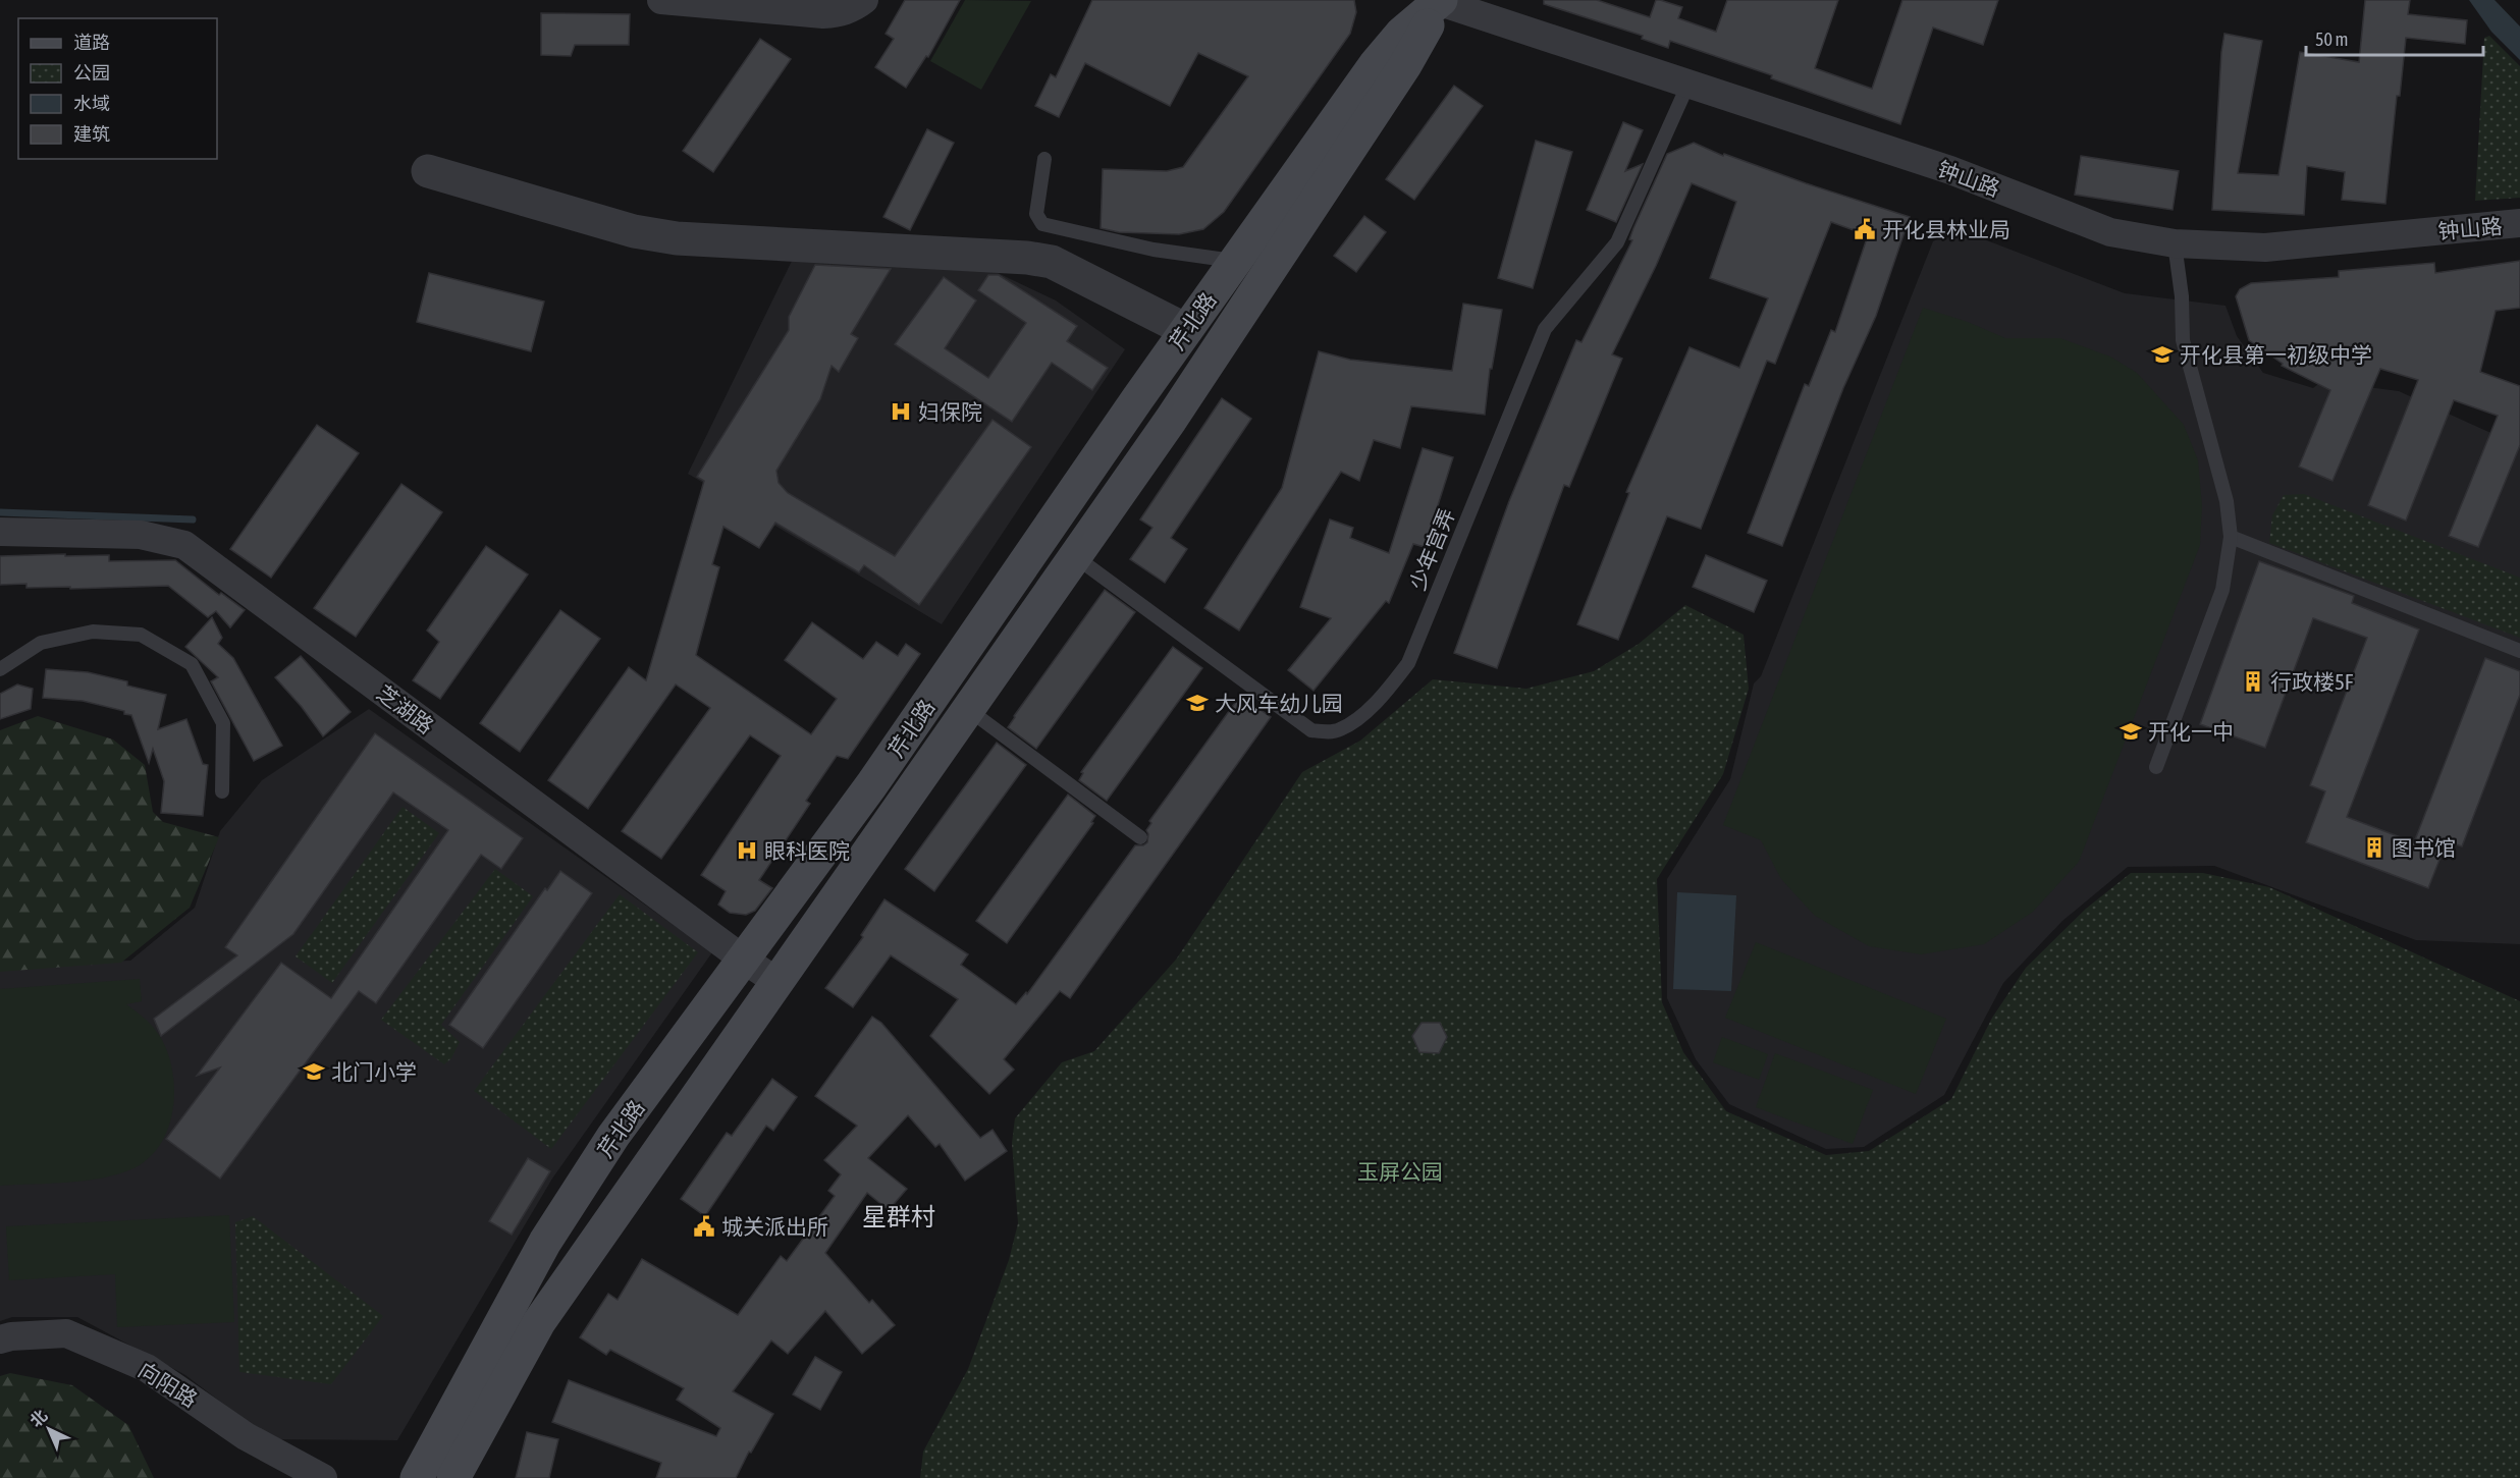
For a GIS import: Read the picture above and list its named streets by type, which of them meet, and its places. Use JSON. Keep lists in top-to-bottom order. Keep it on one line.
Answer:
{"streets":{"main road":["芹北路"],"street":["钟山路","芝湖路","向阳路"],"lane":["少年宫弄"]},"crossings":[["钟山路","芹北路"],["钟山路","少年宫弄"],["芹北路","少年宫弄"],["芹北路","芝湖路"]],"districts":["星群村"],"parks":["玉屏公园"],"places":{"public building":["开化县林业局","城关派出所"],"school or university":["开化县第一初级中学","大风车幼儿园","开化一中","北门小学"],"hospital":["妇保院","眼科医院"],"building":["行政楼5F","图书馆"]},"legend":["道路","公园","水域","建筑"],"scale_bar":"50 m","north":"top left"}
